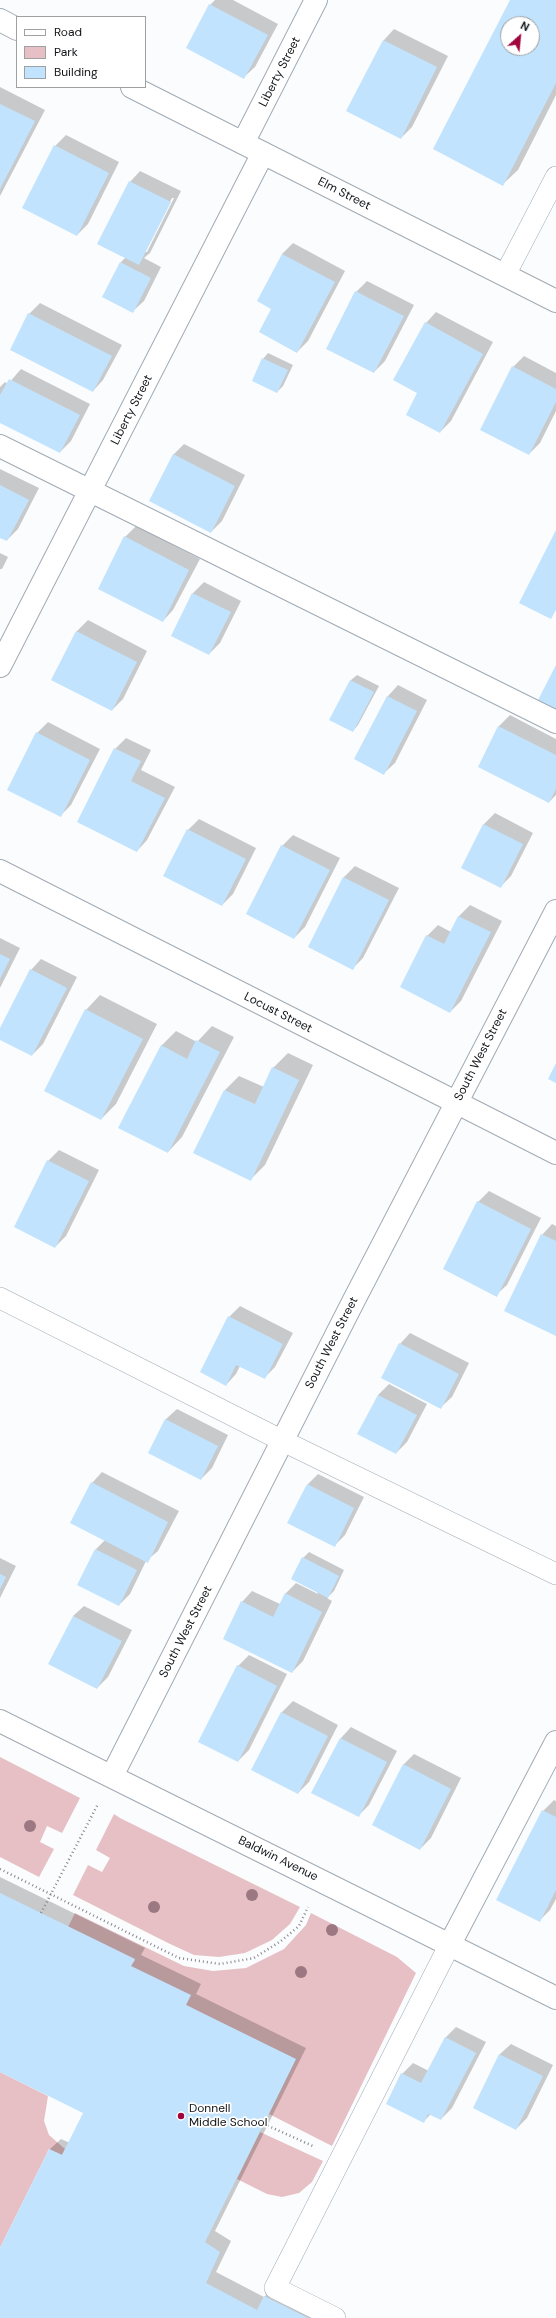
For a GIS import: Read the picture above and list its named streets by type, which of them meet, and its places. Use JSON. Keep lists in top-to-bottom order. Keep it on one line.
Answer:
{"streets":{"street":["Liberty Street","Elm Street","Locust Street","South West Street","Baldwin Avenue"]},"crossings":[["Liberty Street","Elm Street"],["Locust Street","South West Street"],["South West Street","Baldwin Avenue"]],"places":["Donnell Middle School"],"legend":["Road","Park","Building"],"north":"top right"}
